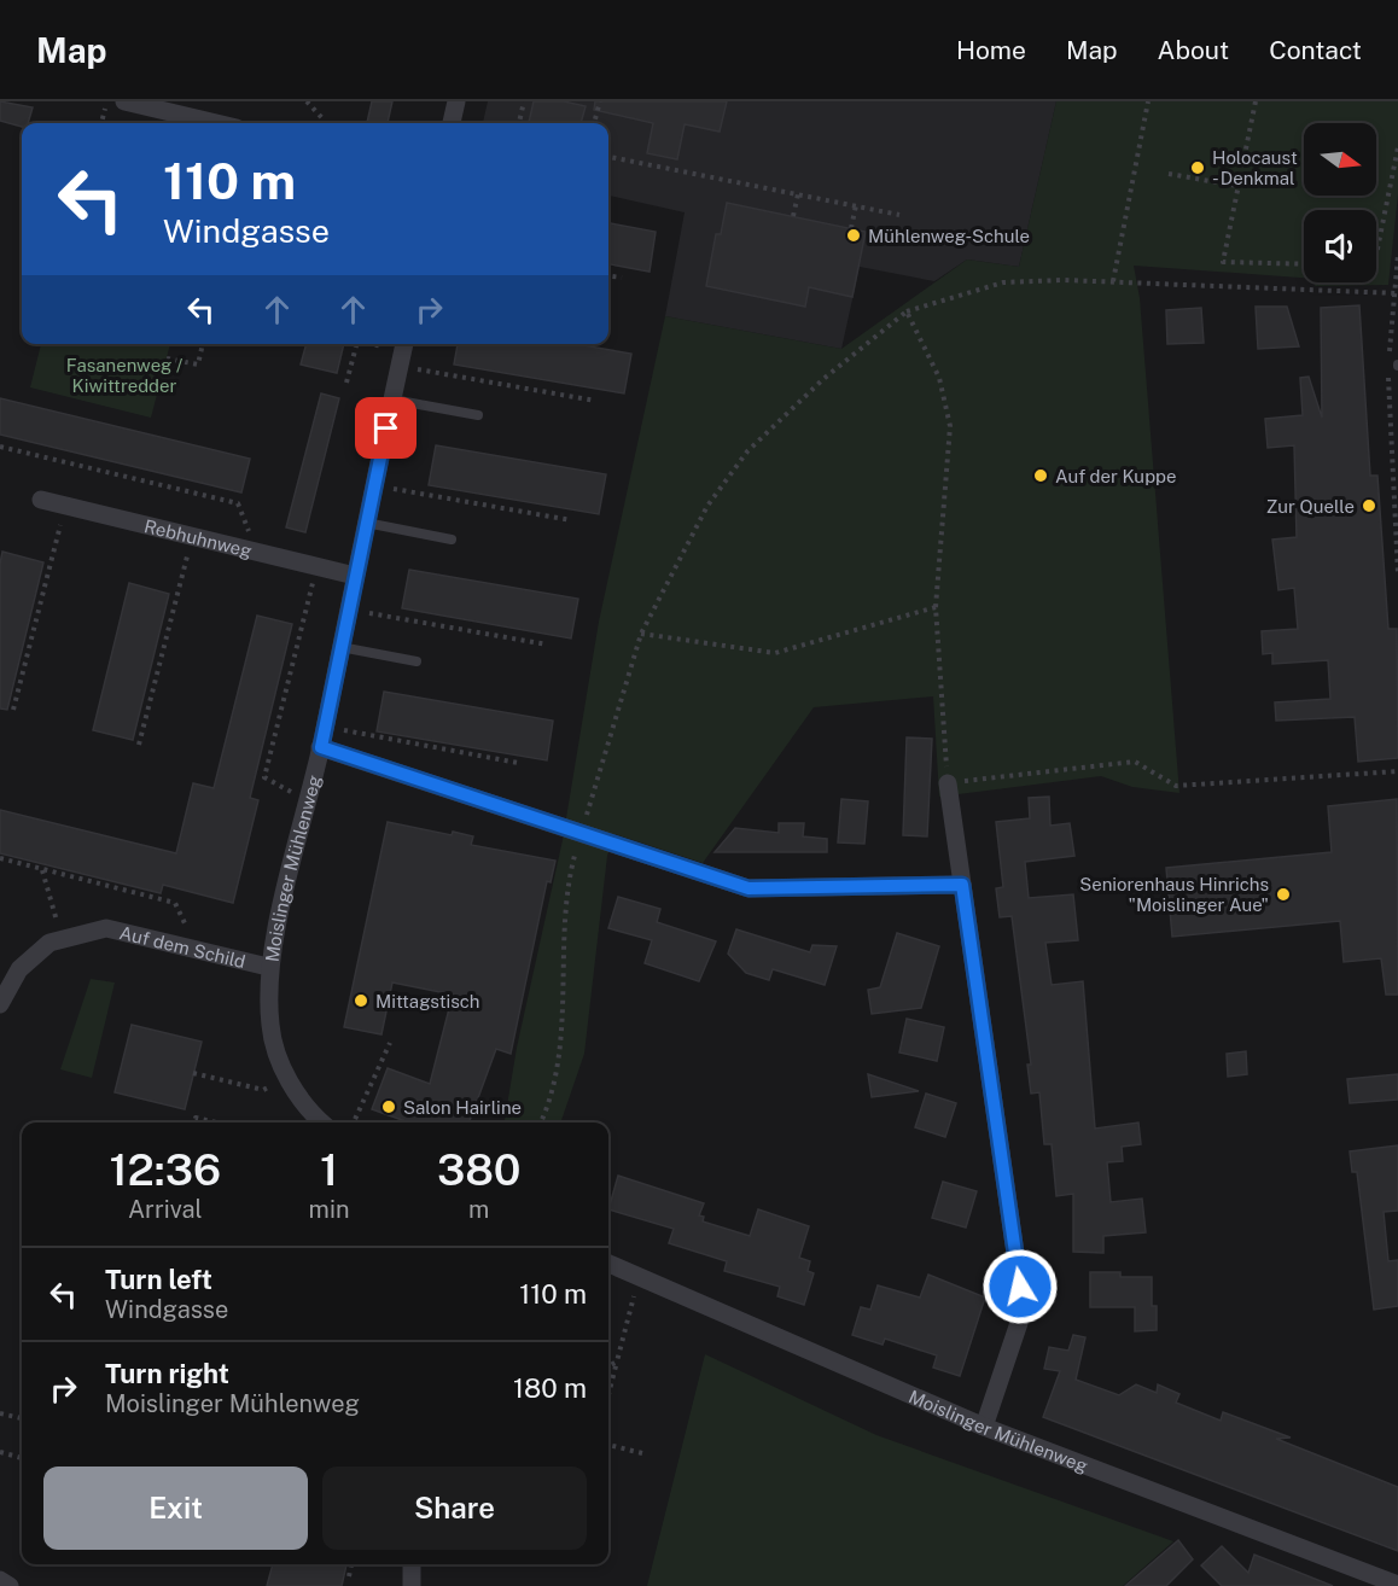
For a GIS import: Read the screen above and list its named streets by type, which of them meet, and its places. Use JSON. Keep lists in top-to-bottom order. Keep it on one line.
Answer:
{"streets":{"street":["Rebhuhnweg","Moislinger Mühlenweg","Auf dem Schild"]},"crossings":[["Rebhuhnweg","Moislinger Mühlenweg"],["Moislinger Mühlenweg","Auf dem Schild"]],"parks":["Fasanenweg / Kiwittredder"],"places":["Holocaust - Denkmal","Mühlenweg-Schule","Auf der Kuppe","Zur Quelle","Seniorenhaus Hinrichs \"Moislinger Aue\"","Mittagstisch","Salon Hairline"],"north":"right","page":{"header":"Map","nav":["Home","Map","About","Contact"],"turn":["110 m","Windgasse"],"eta":["12:36","Arrival","1","min","380","m"],"list":[{"name":"Turn left","note":"Windgasse","value":"110 m"},{"name":"Turn right","note":"Moislinger Mühlenweg","value":"180 m"}],"buttons":["Exit","Share"]}}
